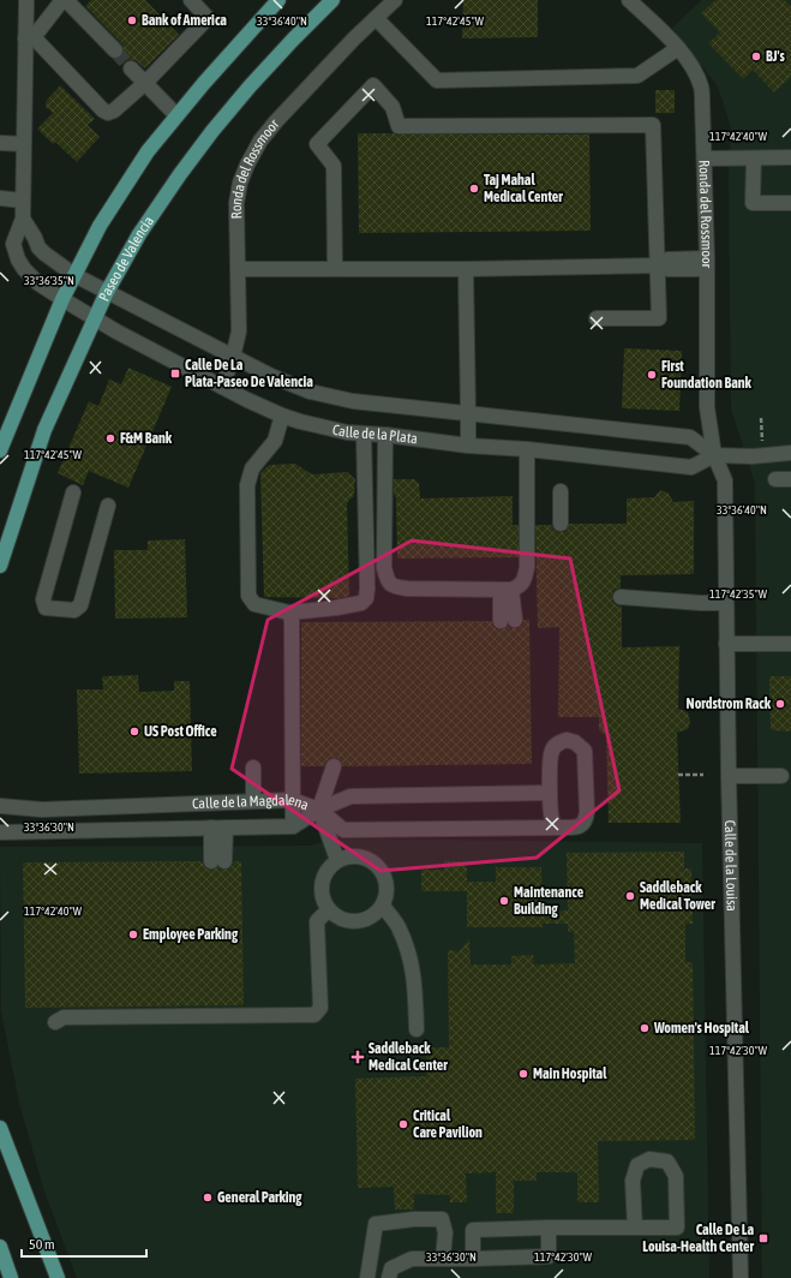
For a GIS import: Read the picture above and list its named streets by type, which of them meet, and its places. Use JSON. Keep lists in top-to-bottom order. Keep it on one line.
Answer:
{"streets":{"main road":["Paseo de Valencia"],"street":["Ronda del Rossmoor","Calle de la Plata","Calle de la Magdalena","Calle de la Louisa"]},"crossings":[["Ronda del Rossmoor","Calle de la Plata"],["Ronda del Rossmoor","Calle de la Louisa"],["Paseo de Valencia","Calle de la Plata"],["Calle de la Plata","Calle de la Louisa"]],"places":{"other":["Bank of America","BJ's","Taj Mahal Medical Center","First Foundation Bank","F&M Bank","Nordstrom Rack","US Post Office","Saddleback Medical Tower","Maintenance Building","Employee Parking","Women's Hospital","Main Hospital","Critical Care Pavilion","General Parking"],"transit":["Calle De La Plata-Paseo De Valencia","Calle De La Louisa-Health Center"],"health":["Saddleback Medical Center"]},"scale_bar":"50 m","coordinates":["33°36'40\"N","117°42'45\"W","117°42'40\"W","33°36'35\"N","117°42'35\"W","33°36'30\"N","117°42'30\"W"]}
